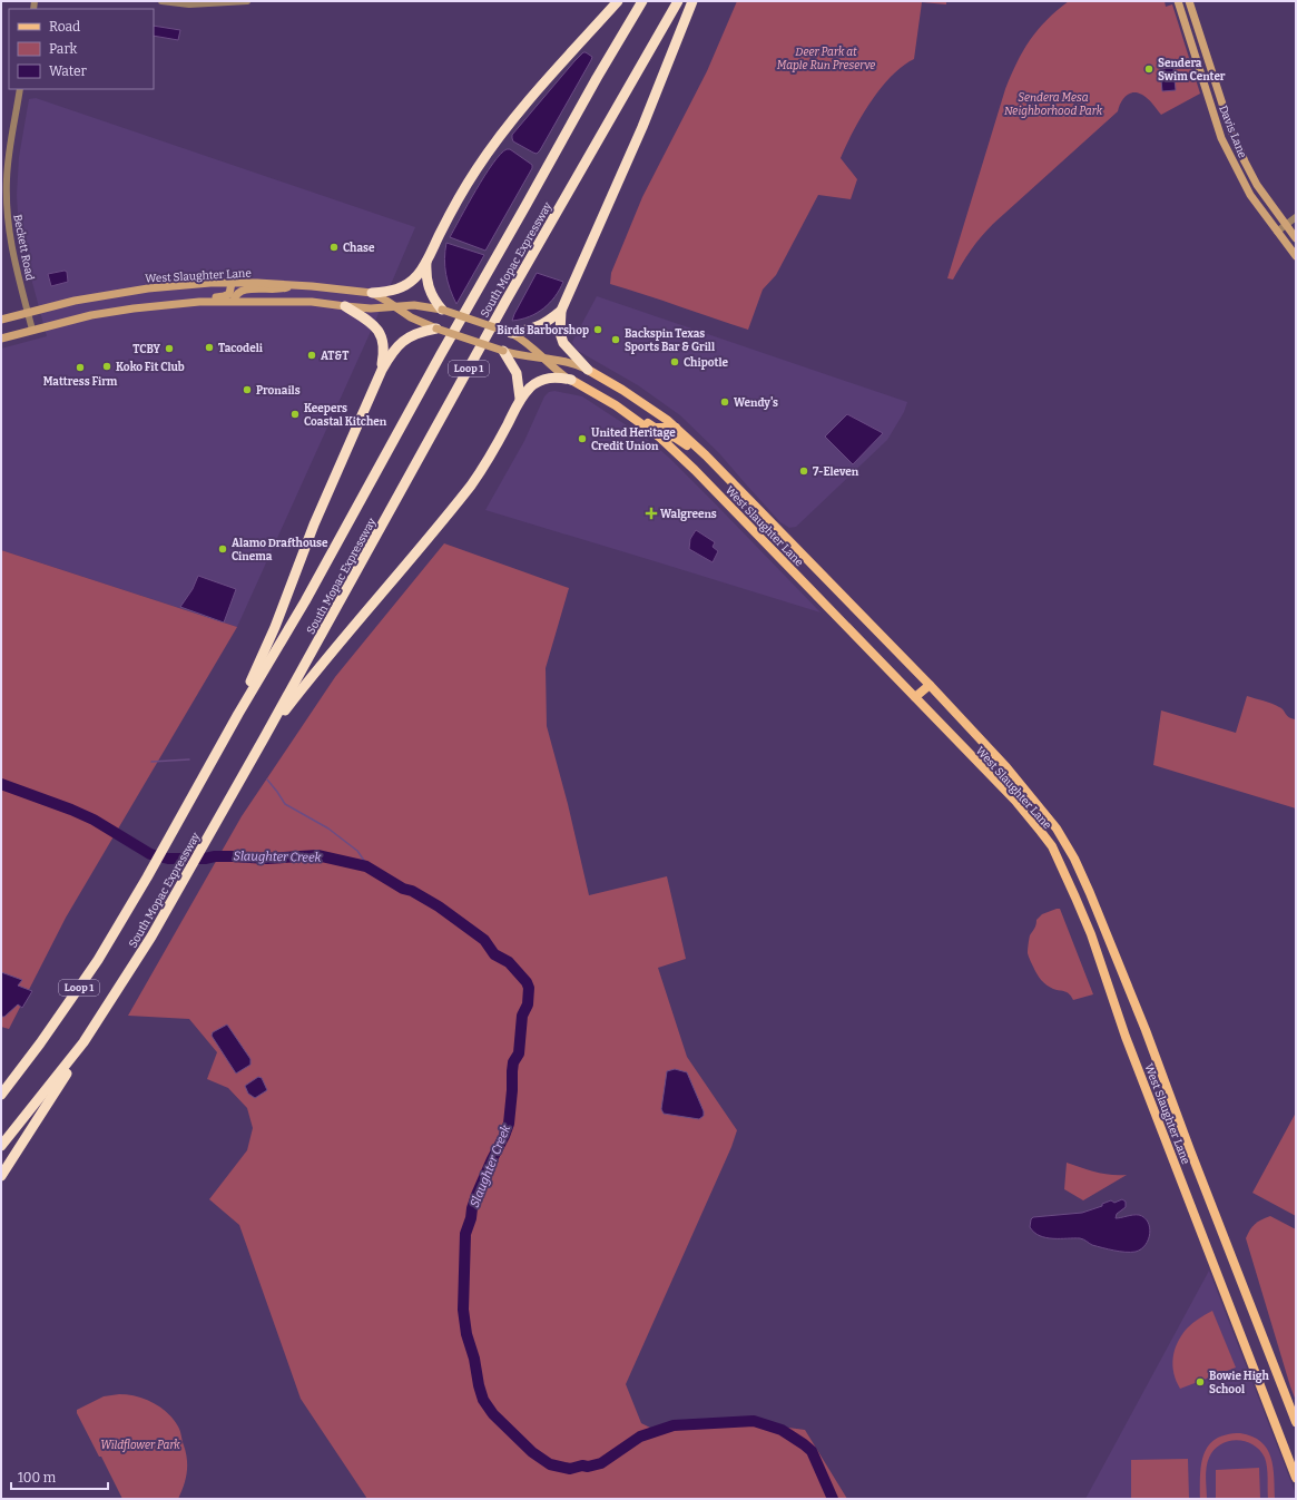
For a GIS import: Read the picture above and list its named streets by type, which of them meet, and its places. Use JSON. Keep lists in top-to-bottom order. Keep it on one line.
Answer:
{"streets":{"highway":["South Mopac Expressway","Loop 1"],"main road":["Davis Lane","West Slaughter Lane"],"street":["Beckett Road"]},"crossings":[["Beckett Road","West Slaughter Lane"]],"water":["Slaughter Creek"],"parks":["Deer Park at Maple Run Preserve","Sendera Mesa Neighborhood Park","Wildflower Park"],"places":{"other":["Sendera Swim Center","Chase","Birds Barborshop","Backspin Texas Sports Bar & Grill","Tacodeli","TCBY","AT&T","Chipotle","Koko Fit Club","Mattress Firm","Pronails","Wendy's","Keepers Coastal Kitchen","United Heritage Credit Union","7-Eleven","Alamo Drafthouse Cinema","Bowie High School"],"health":["Walgreens"]},"legend":["Road","Park","Water"],"scale_bar":"100 m"}
